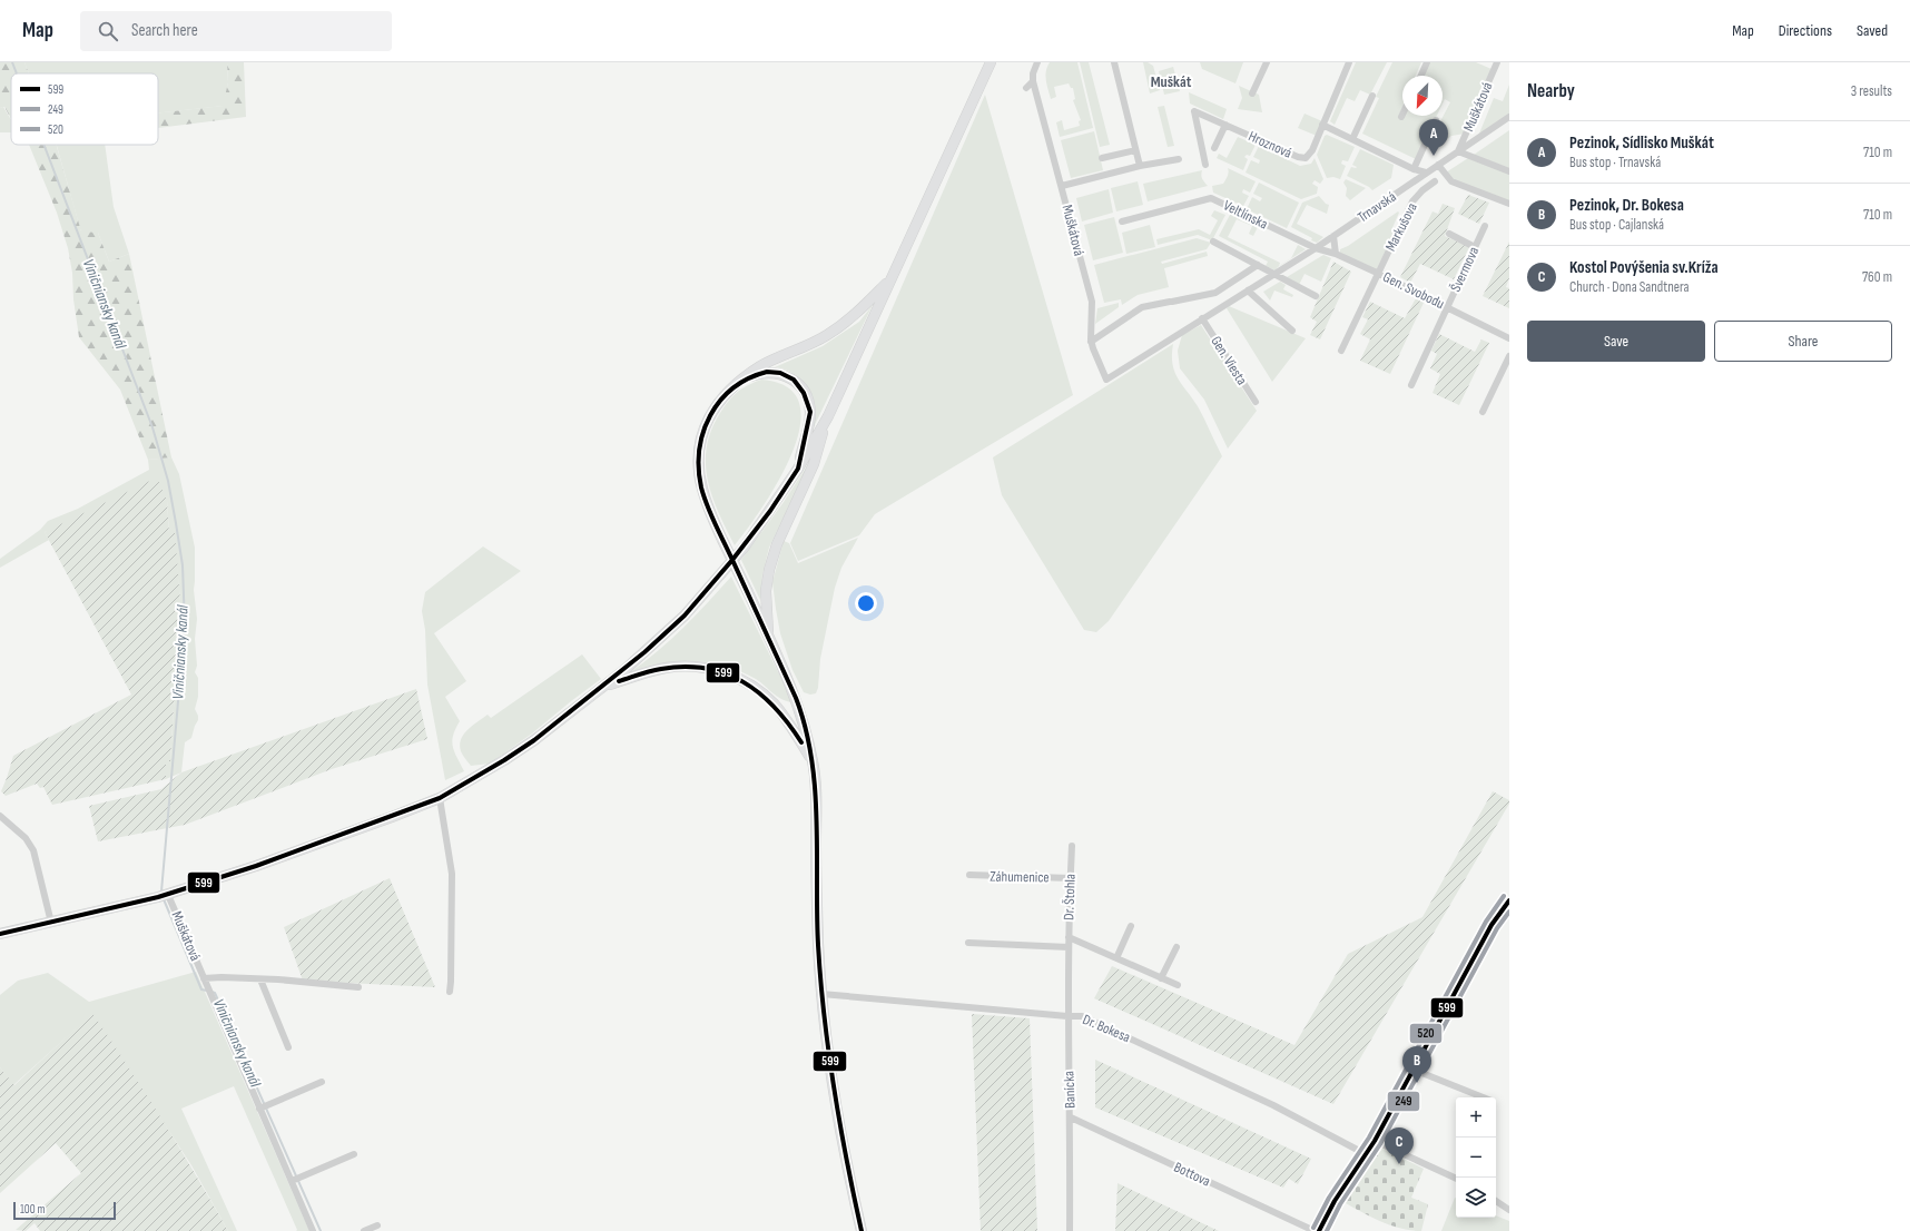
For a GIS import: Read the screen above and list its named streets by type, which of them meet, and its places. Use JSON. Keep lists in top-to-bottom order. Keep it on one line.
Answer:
{"streets":{"street":["Muškátová","Hroznová","Trnavská","Veltlínska","Markušova","Švermova","Gen. Svobodu","Gen. Viesta","Záhumenice","Dr. Štohla","Dr. Bokesa","Banícka","Bottova"]},"crossings":[["Muškátová","Trnavská"],["Trnavská","Veltlínska"],["Trnavská","Gen. Svobodu"],["Trnavská","Gen. Viesta"],["Veltlínska","Gen. Svobodu"],["Markušova","Gen. Svobodu"],["Švermova","Gen. Svobodu"],["Záhumenice","Dr. Štohla"],["Dr. Štohla","Banícka"],["Dr. Bokesa","Banícka"],["Banícka","Bottova"]],"districts":["Muškát"],"water":["Viničniansky kanál"],"lines":["transit line 599","transit line 520","transit line 249"],"legend":["599","249","520"],"scale_bar":"100 m","north":"bottom left","page":{"header":"Map","search":"Search here","nav":["Map","Directions","Saved"],"heading":["Nearby","3 results"],"pins":["A","B","C"],"list":[{"mark":"A","name":"Pezinok, Sídlisko Muškát","note":"Bus stop · Trnavská","value":"710 m"},{"mark":"B","name":"Pezinok, Dr. Bokesa","note":"Bus stop · Cajlanská","value":"710 m"},{"mark":"C","name":"Kostol Povýšenia sv.Kríža","note":"Church · Dona Sandtnera","value":"760 m"}],"buttons":["Save","Share"],"map_buttons":["+","−"],"scale":"100 m"}}
